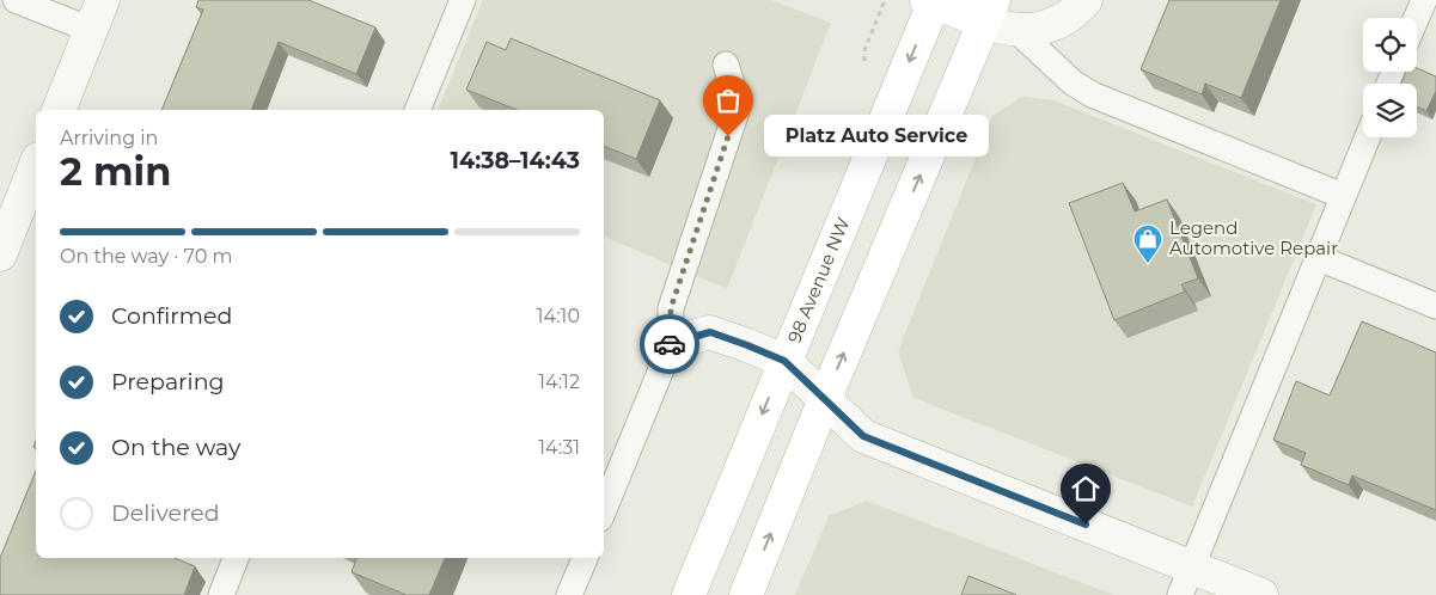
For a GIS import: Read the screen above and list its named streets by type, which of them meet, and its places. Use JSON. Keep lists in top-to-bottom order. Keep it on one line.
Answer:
{"streets":{"main road":["98 Avenue NW"]},"places":{"other":["Platz Auto Service"],"shop":["Legend Automotive Repair"]},"page":{"heading":["2 min","Arriving in","14:38–14:43"],"bubble":"Platz Auto Service","bar":"On the way · 70 m","list":[["Confirmed","14:10"],["Preparing","14:12"],["On the way","14:31"],"Delivered"]}}
